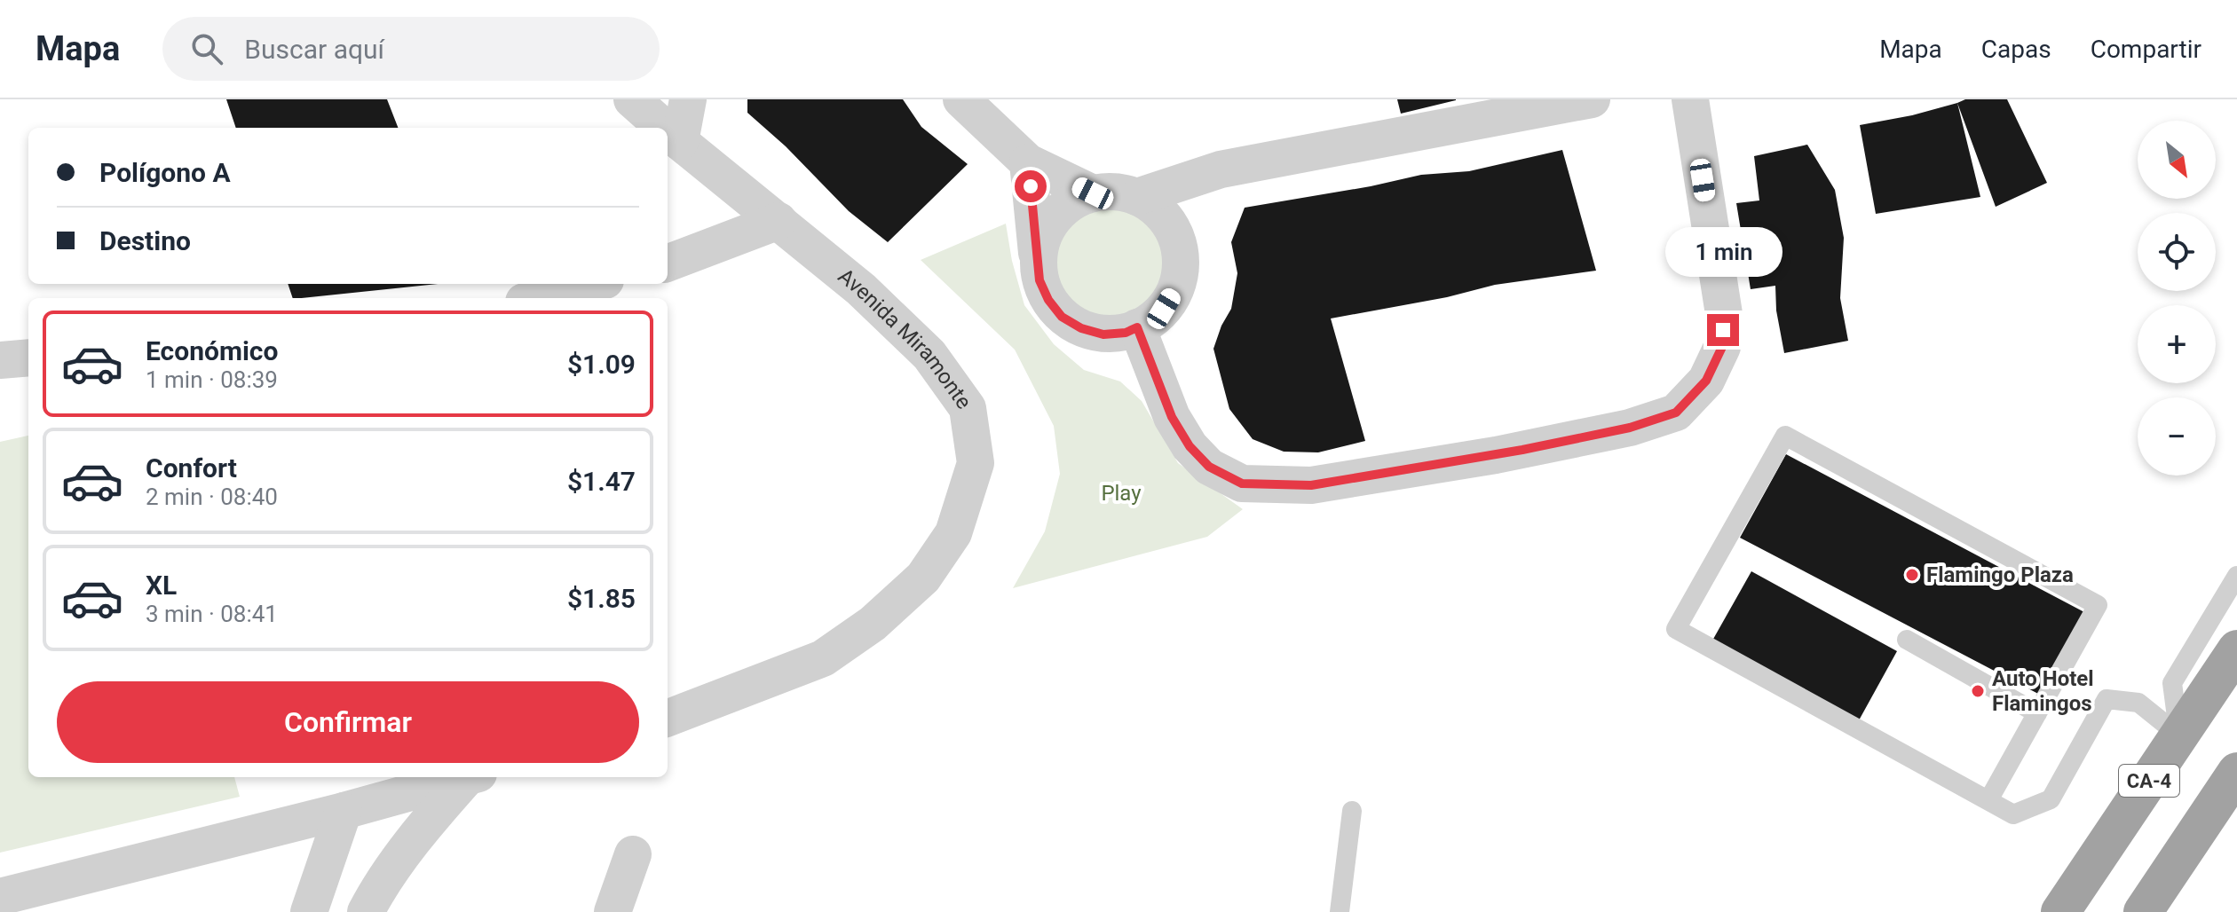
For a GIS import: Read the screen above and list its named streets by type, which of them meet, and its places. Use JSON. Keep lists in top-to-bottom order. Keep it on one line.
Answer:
{"streets":{"highway":["CA-4"],"street":["Avenida Miramonte"]},"parks":["Play"],"places":["Flamingo Plaza","Auto Hotel Flamingos"],"north":"bottom right","page":{"header":"Mapa","search":"Buscar aquí","nav":["Mapa","Capas","Compartir"],"map_buttons":["+","−"],"banner":["Polígono A","Destino"],"bubble":"1 min","list":[{"name":"Económico","note":"1 min · 08:39","value":"$1.09"},{"name":"Confort","note":"2 min · 08:40","value":"$1.47"},{"name":"XL","note":"3 min · 08:41","value":"$1.85"}],"buttons":"Confirmar"}}
